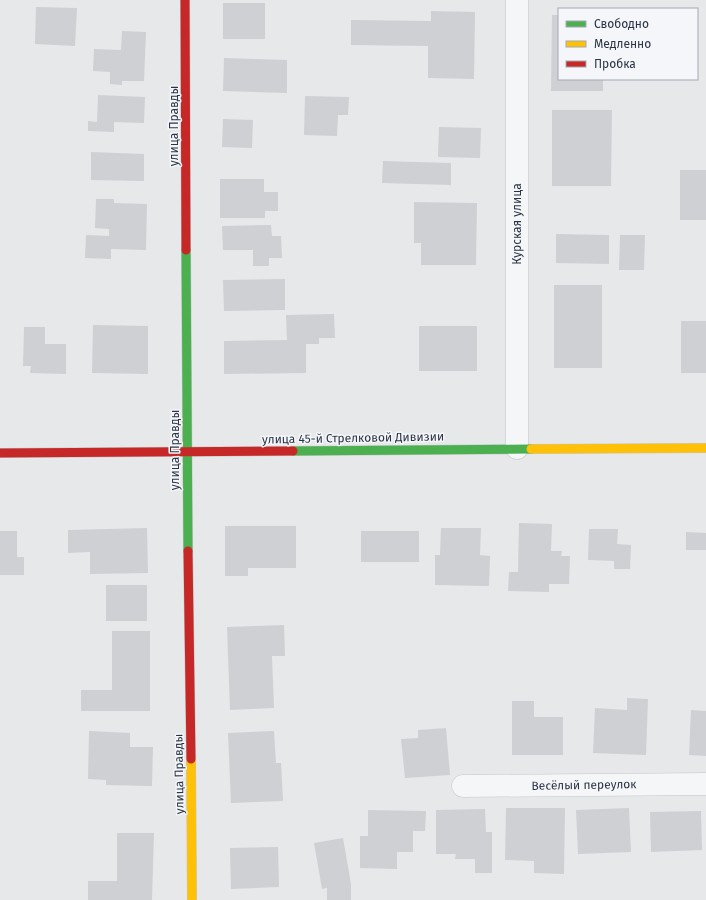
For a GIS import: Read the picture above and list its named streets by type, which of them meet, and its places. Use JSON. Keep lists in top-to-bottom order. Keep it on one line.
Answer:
{"streets":{"street":["улица Правды","Курская улица","улица 45-й Стрелковой Дивизии","Весёлый переулок"]},"crossings":[["улица Правды","улица 45-й Стрелковой Дивизии"],["Курская улица","улица 45-й Стрелковой Дивизии"]],"legend":["Свободно","Медленно","Пробка"]}
